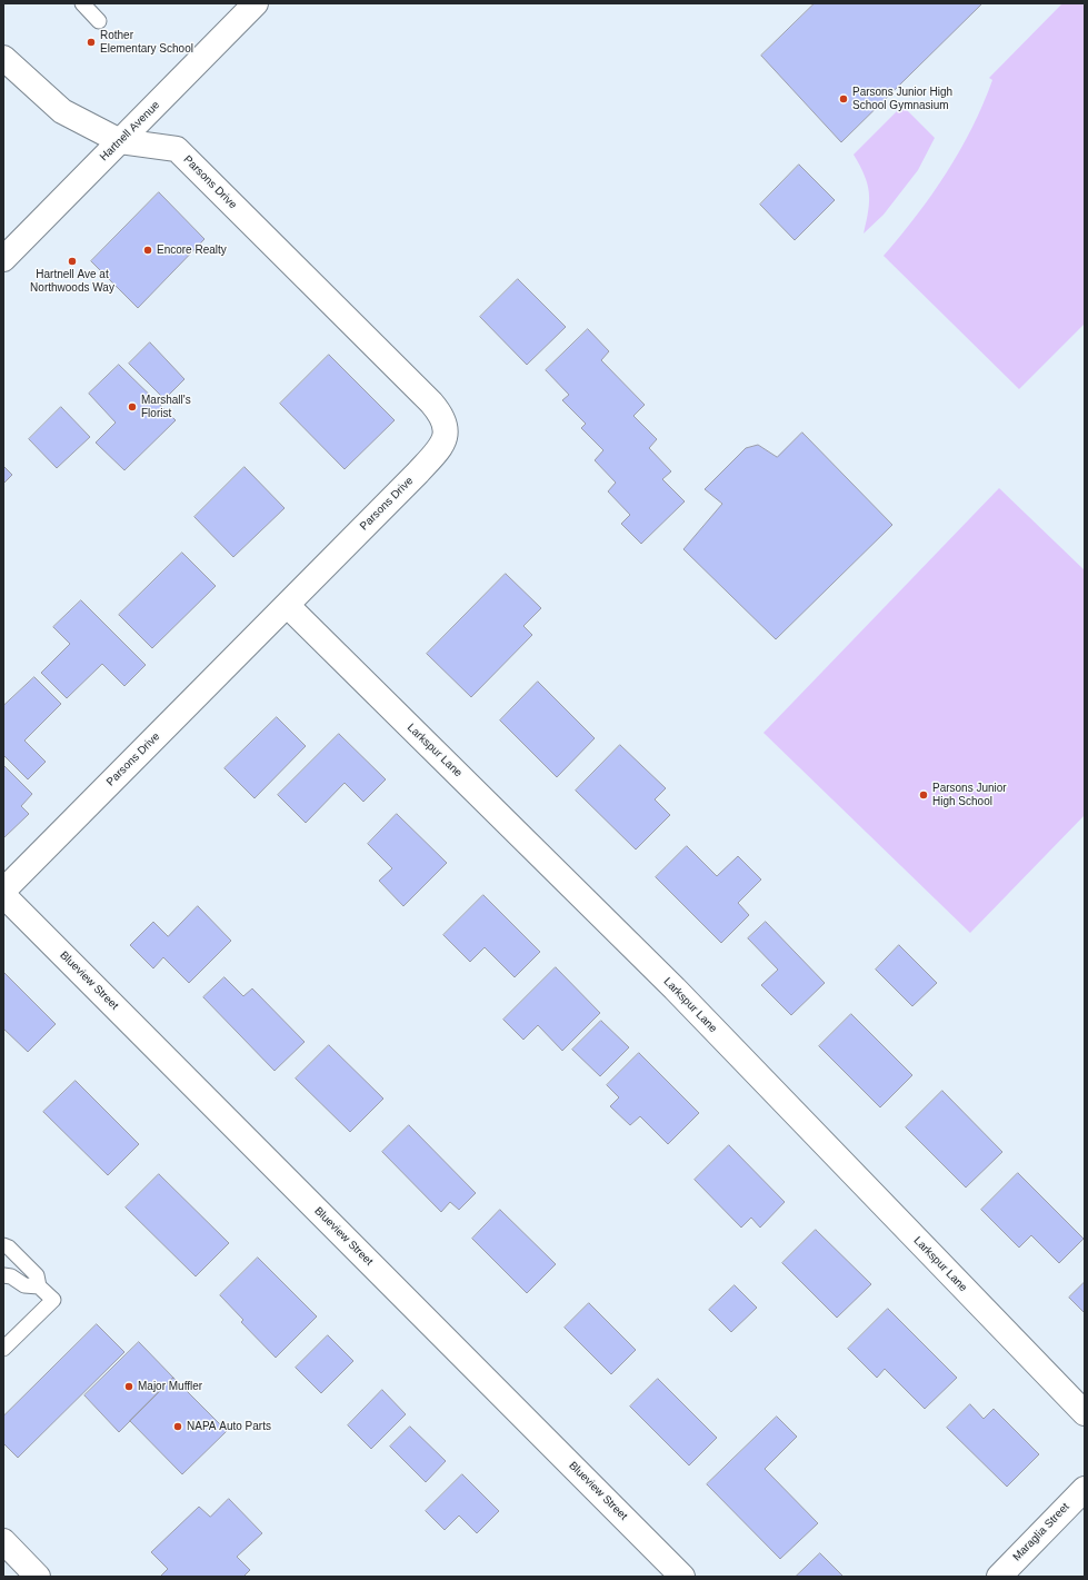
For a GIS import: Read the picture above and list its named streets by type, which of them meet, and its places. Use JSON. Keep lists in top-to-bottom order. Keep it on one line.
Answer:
{"streets":{"street":["Hartnell Avenue","Parsons Drive","Larkspur Lane","Blueview Street","Maraglia Street"]},"crossings":[["Hartnell Avenue","Parsons Drive"],["Parsons Drive","Larkspur Lane"]],"places":["Rother Elementary School","Parsons Junior High School Gymnasium","Encore Realty","Hartnell Ave at Northwoods Way","Marshall's Florist","Parsons Junior High School","Major Muffler","NAPA Auto Parts"]}
